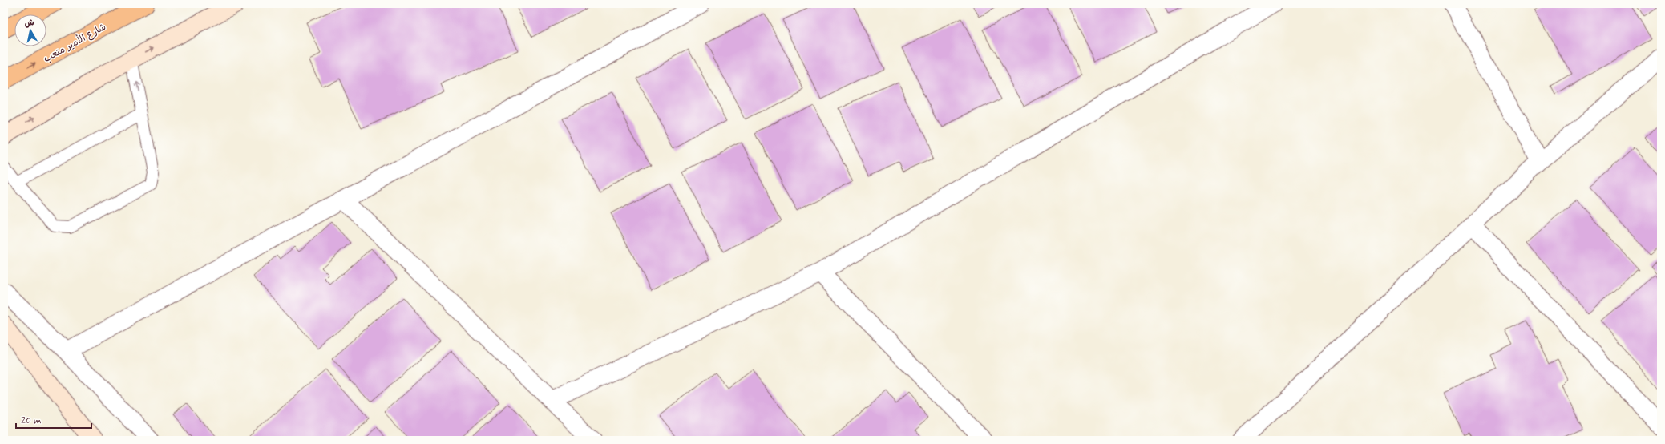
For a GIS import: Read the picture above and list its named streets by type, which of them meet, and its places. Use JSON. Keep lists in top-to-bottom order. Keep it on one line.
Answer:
{"streets":{"main road":["شارع الأمير متعب"]},"scale_bar":"20 m","north":"top"}
